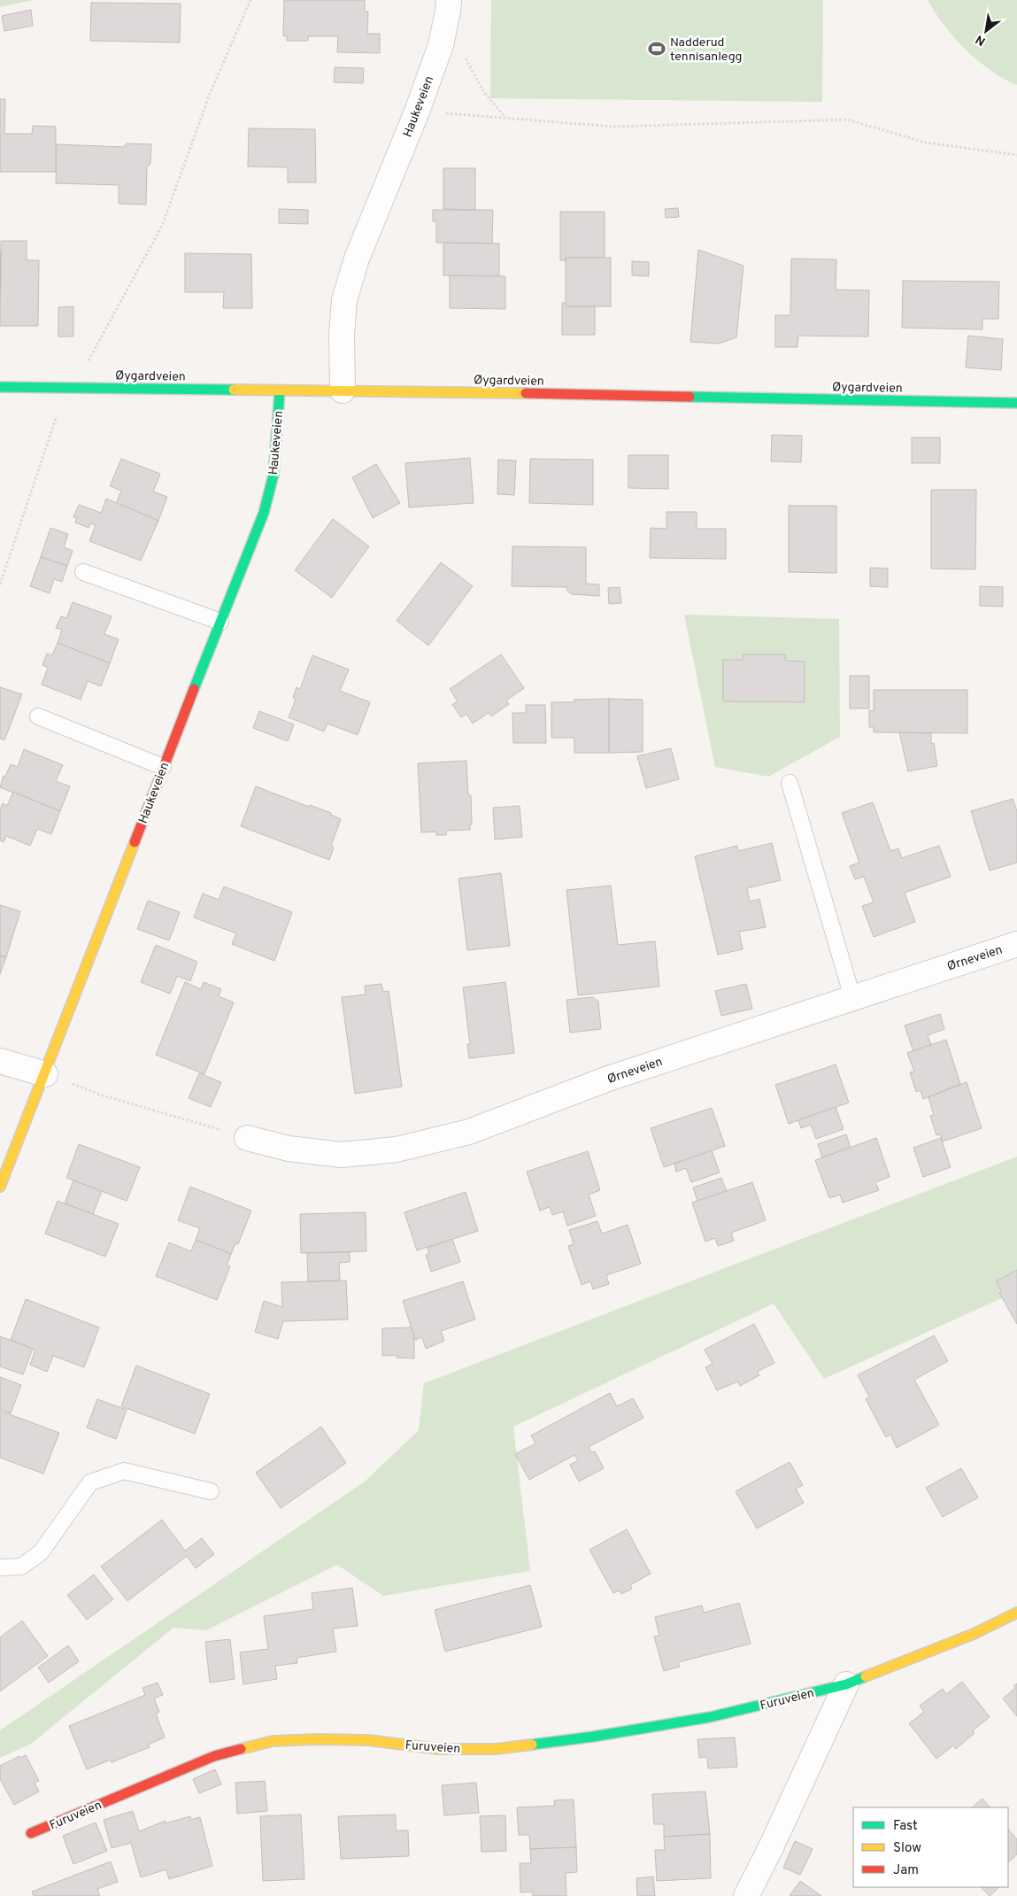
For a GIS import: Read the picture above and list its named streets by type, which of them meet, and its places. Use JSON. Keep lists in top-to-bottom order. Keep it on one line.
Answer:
{"streets":{"street":["Haukeveien","Øygardveien","Ørneveien","Furuveien"]},"crossings":[["Haukeveien","Øygardveien"]],"places":{"sports":["Nadderud tennisanlegg"]},"legend":["Fast","Slow","Jam"],"north":"bottom left"}
